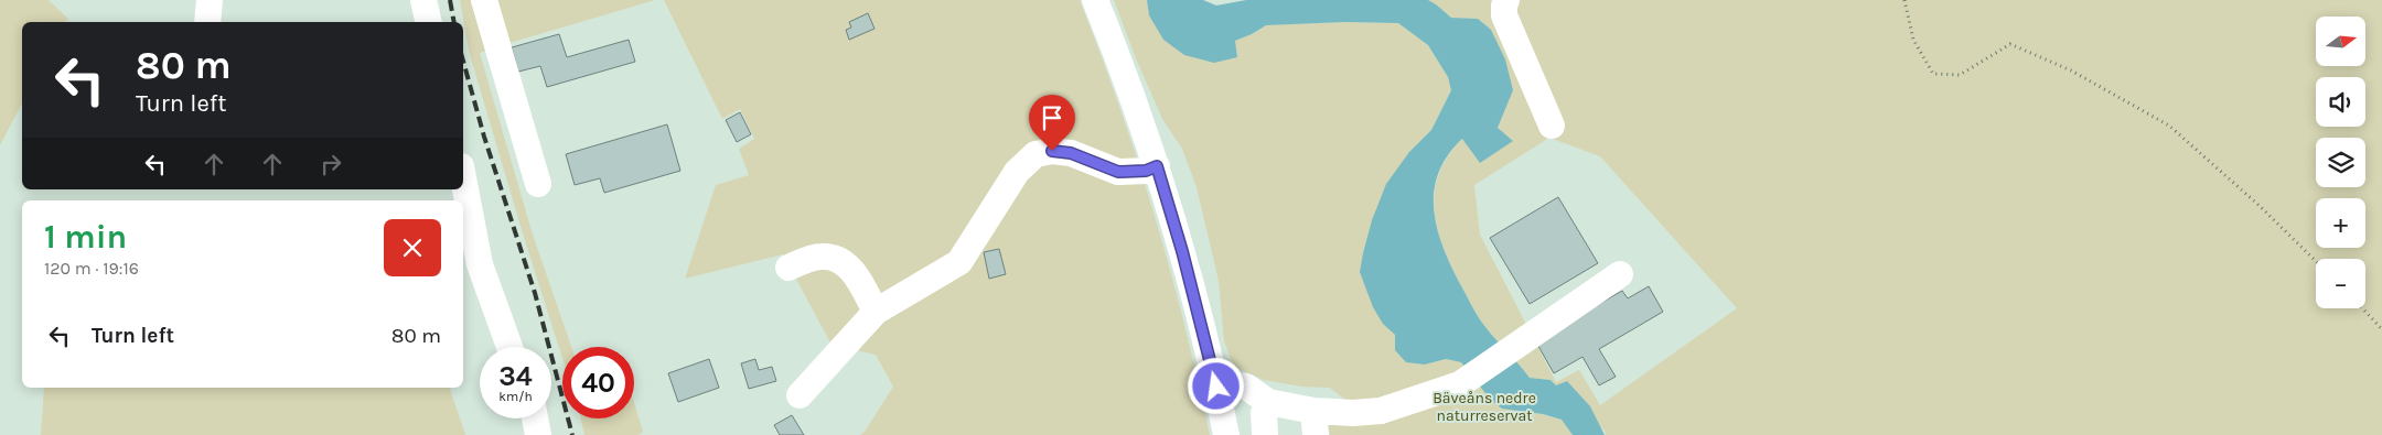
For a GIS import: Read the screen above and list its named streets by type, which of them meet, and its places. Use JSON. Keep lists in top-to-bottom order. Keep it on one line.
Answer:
{"parks":["Bäveåns nedre naturreservat"],"north":"right","page":{"map_buttons":["+","−"],"turn":["80 m","Turn left"],"heading":["1 min","120 m · 19:16"],"list":[{"name":"Turn left","value":"80 m"}],"speed":"34 km/h","limit":"40"}}
